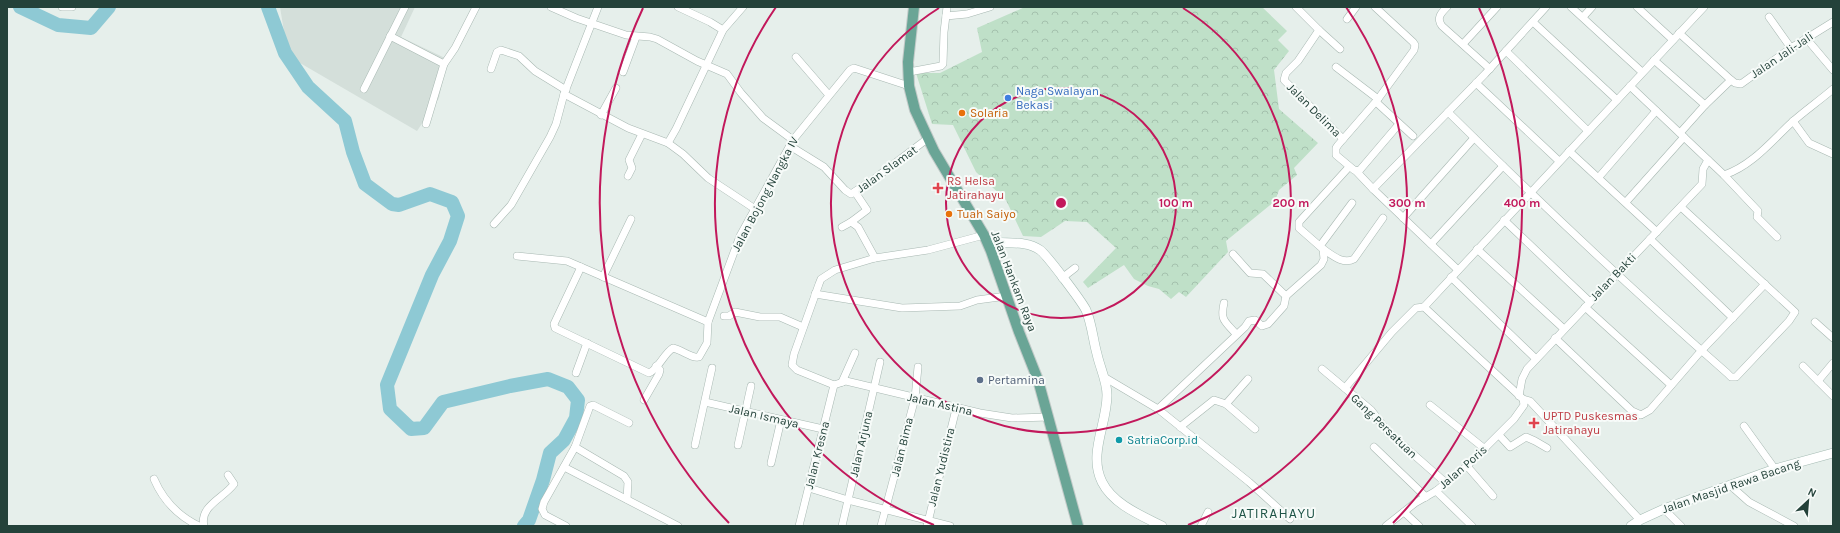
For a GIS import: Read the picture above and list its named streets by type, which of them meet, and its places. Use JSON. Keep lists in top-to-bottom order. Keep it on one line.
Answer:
{"streets":{"main road":["Jalan Hankam Raya"],"street":["Jalan Jali-Jali","Jalan Delima","Jalan Slamat","Jalan Bojong Nangka IV","Jalan Bakti","Jalan Astina","Jalan Ismaya","Gang Persatuan","Jalan Arjuna","Jalan Bima","Jalan Kresna","Jalan Yudistira","Jalan Poris","Jalan Masjid Rawa Bacang"]},"crossings":[["Jalan Slamat","Jalan Bojong Nangka IV"],["Jalan Slamat","Jalan Hankam Raya"],["Jalan Bojong Nangka IV","Jalan Hankam Raya"],["Jalan Bakti","Jalan Poris"],["Jalan Hankam Raya","Jalan Astina"],["Jalan Astina","Jalan Arjuna"],["Jalan Astina","Jalan Bima"],["Jalan Astina","Jalan Kresna"],["Jalan Astina","Jalan Yudistira"],["Jalan Ismaya","Jalan Kresna"],["Gang Persatuan","Jalan Poris"]],"districts":["JATIRAHAYU"],"places":{"other":["Naga Swalayan Bekasi","Solaria","Tuah Saiyo","Pertamina","SatriaCorp.id"],"health":["RS Helsa Jatirahayu","UPTD Puskesmas Jatirahayu"]},"north":"top right","rings":["100 m","200 m","300 m","400 m"]}
